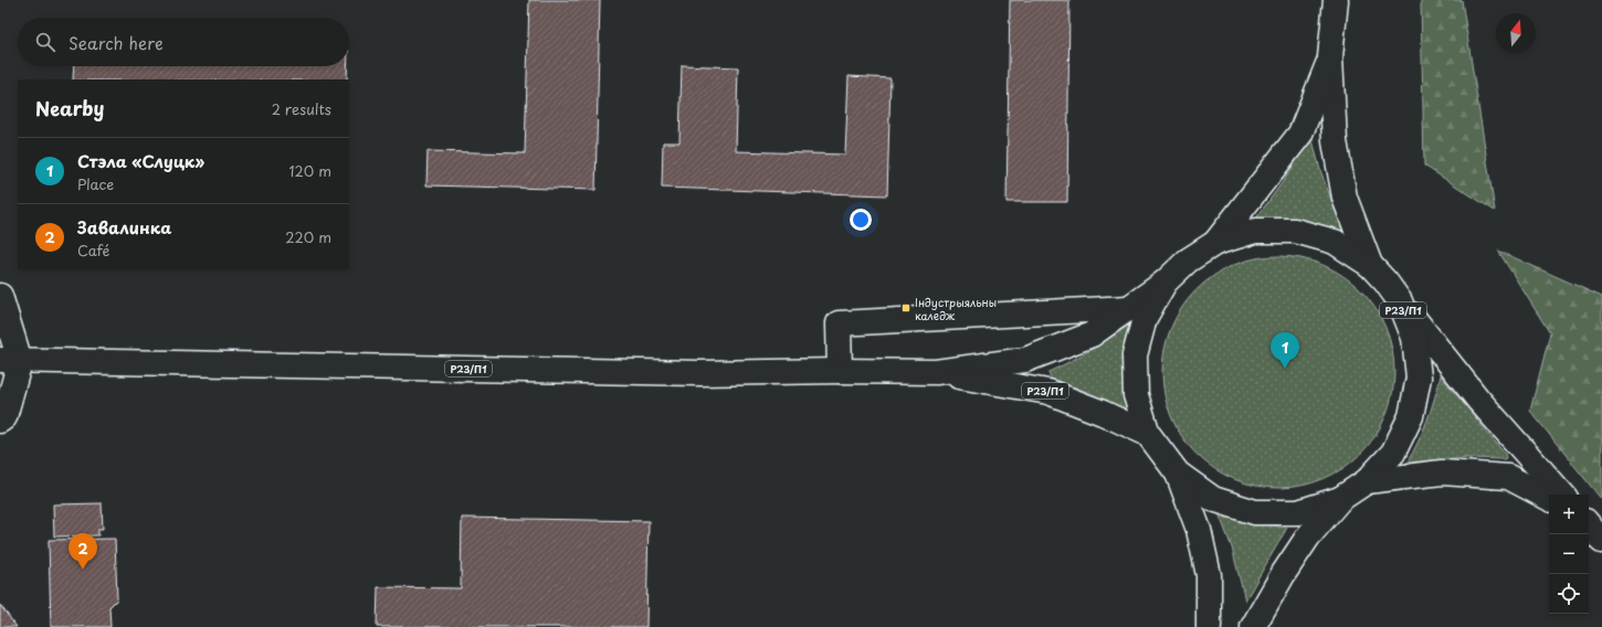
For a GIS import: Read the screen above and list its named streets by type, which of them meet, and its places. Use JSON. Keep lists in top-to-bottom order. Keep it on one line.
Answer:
{"streets":{"main road":["Р23/П1"]},"places":{"transit":["Індустрыяльны каледж"]},"north":"top","page":{"search":"Search here","heading":["Nearby","2 results"],"list":[{"mark":"1","name":"Стэла «Слуцк»","note":"Place","value":"120 m"},{"mark":"2","name":"Завалинка","note":"Café","value":"220 m"}],"pins":["1","2"],"map_buttons":["+","−"]}}
